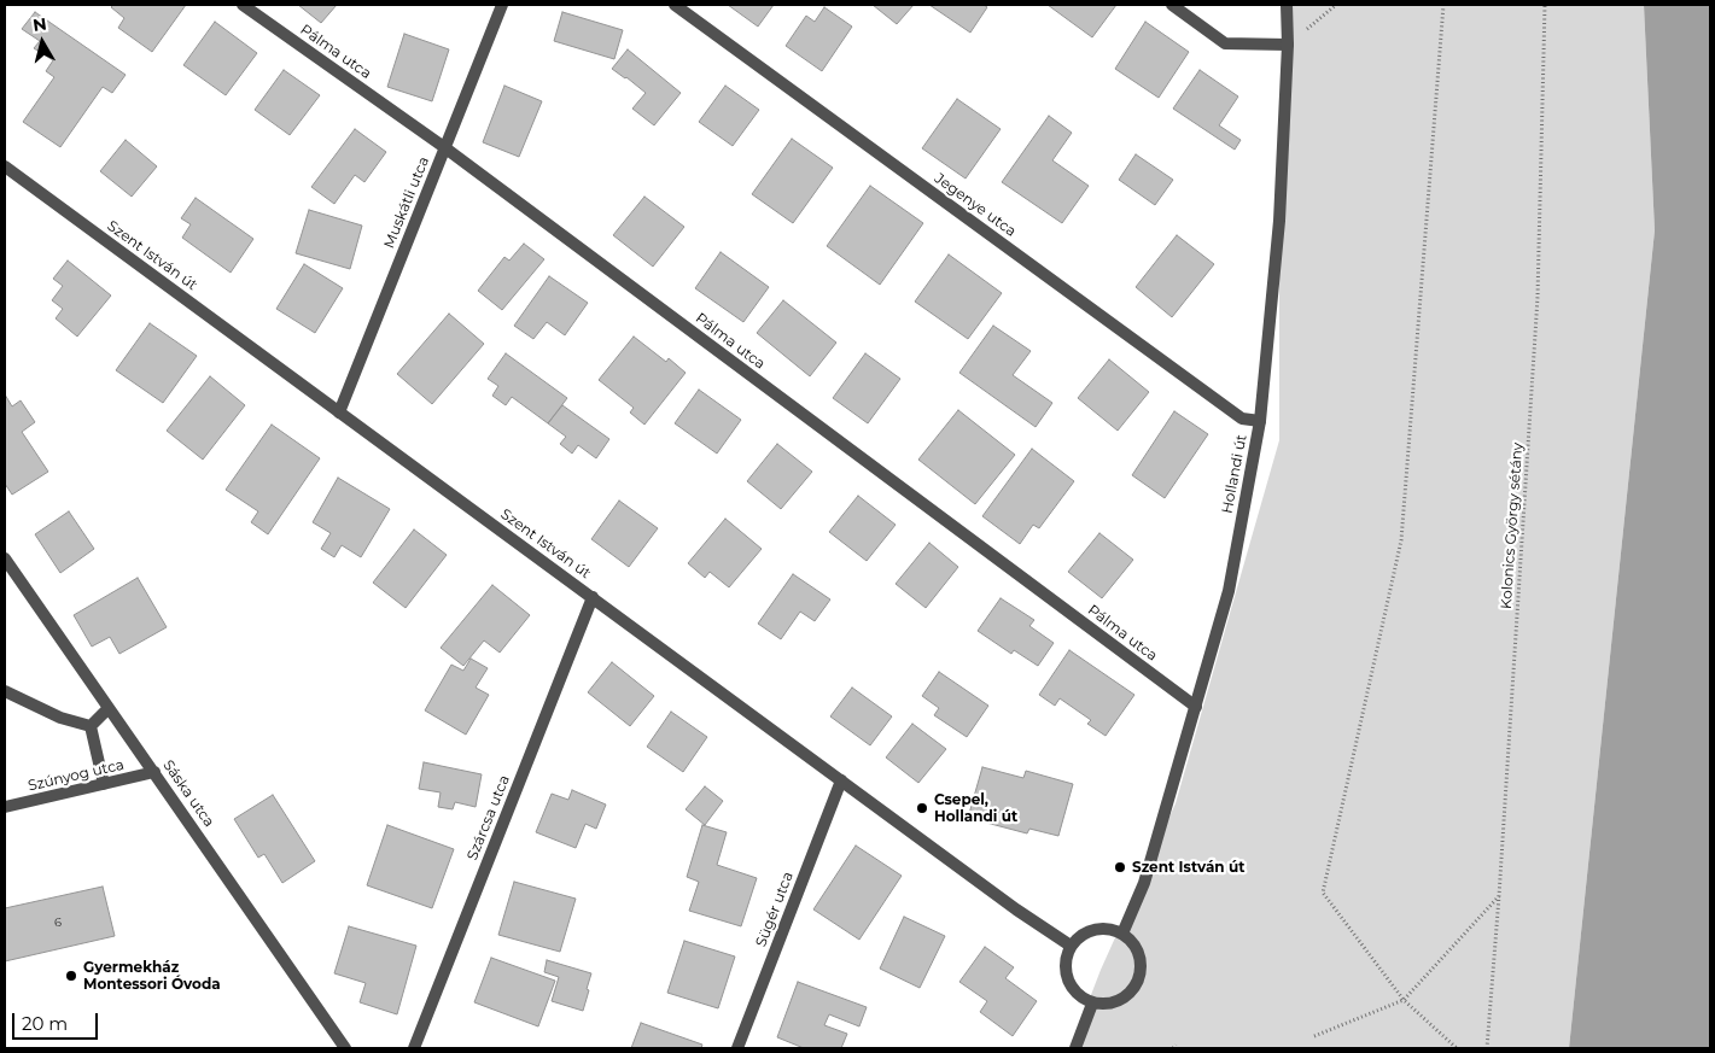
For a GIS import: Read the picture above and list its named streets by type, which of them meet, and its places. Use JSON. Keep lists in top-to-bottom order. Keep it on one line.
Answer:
{"streets":{"street":["Pálma utca","Muskátli utca","Jegenye utca","Szent István út","Hollandi út","Szúnyog utca","Sáska utca","Szárcsa utca","Sügér utca"],"path":["Kolonics György sétány"]},"crossings":[["Pálma utca","Muskátli utca"],["Pálma utca","Hollandi út"],["Muskátli utca","Szent István út"],["Jegenye utca","Hollandi út"],["Szent István út","Hollandi út"],["Szent István út","Szárcsa utca"],["Szent István út","Sügér utca"],["Szúnyog utca","Sáska utca"]],"places":["Csepel, Hollandi út","Szent István út","Gyermekház Montessori Óvoda"],"house_numbers":["6"],"scale_bar":"20 m","north":"top"}
